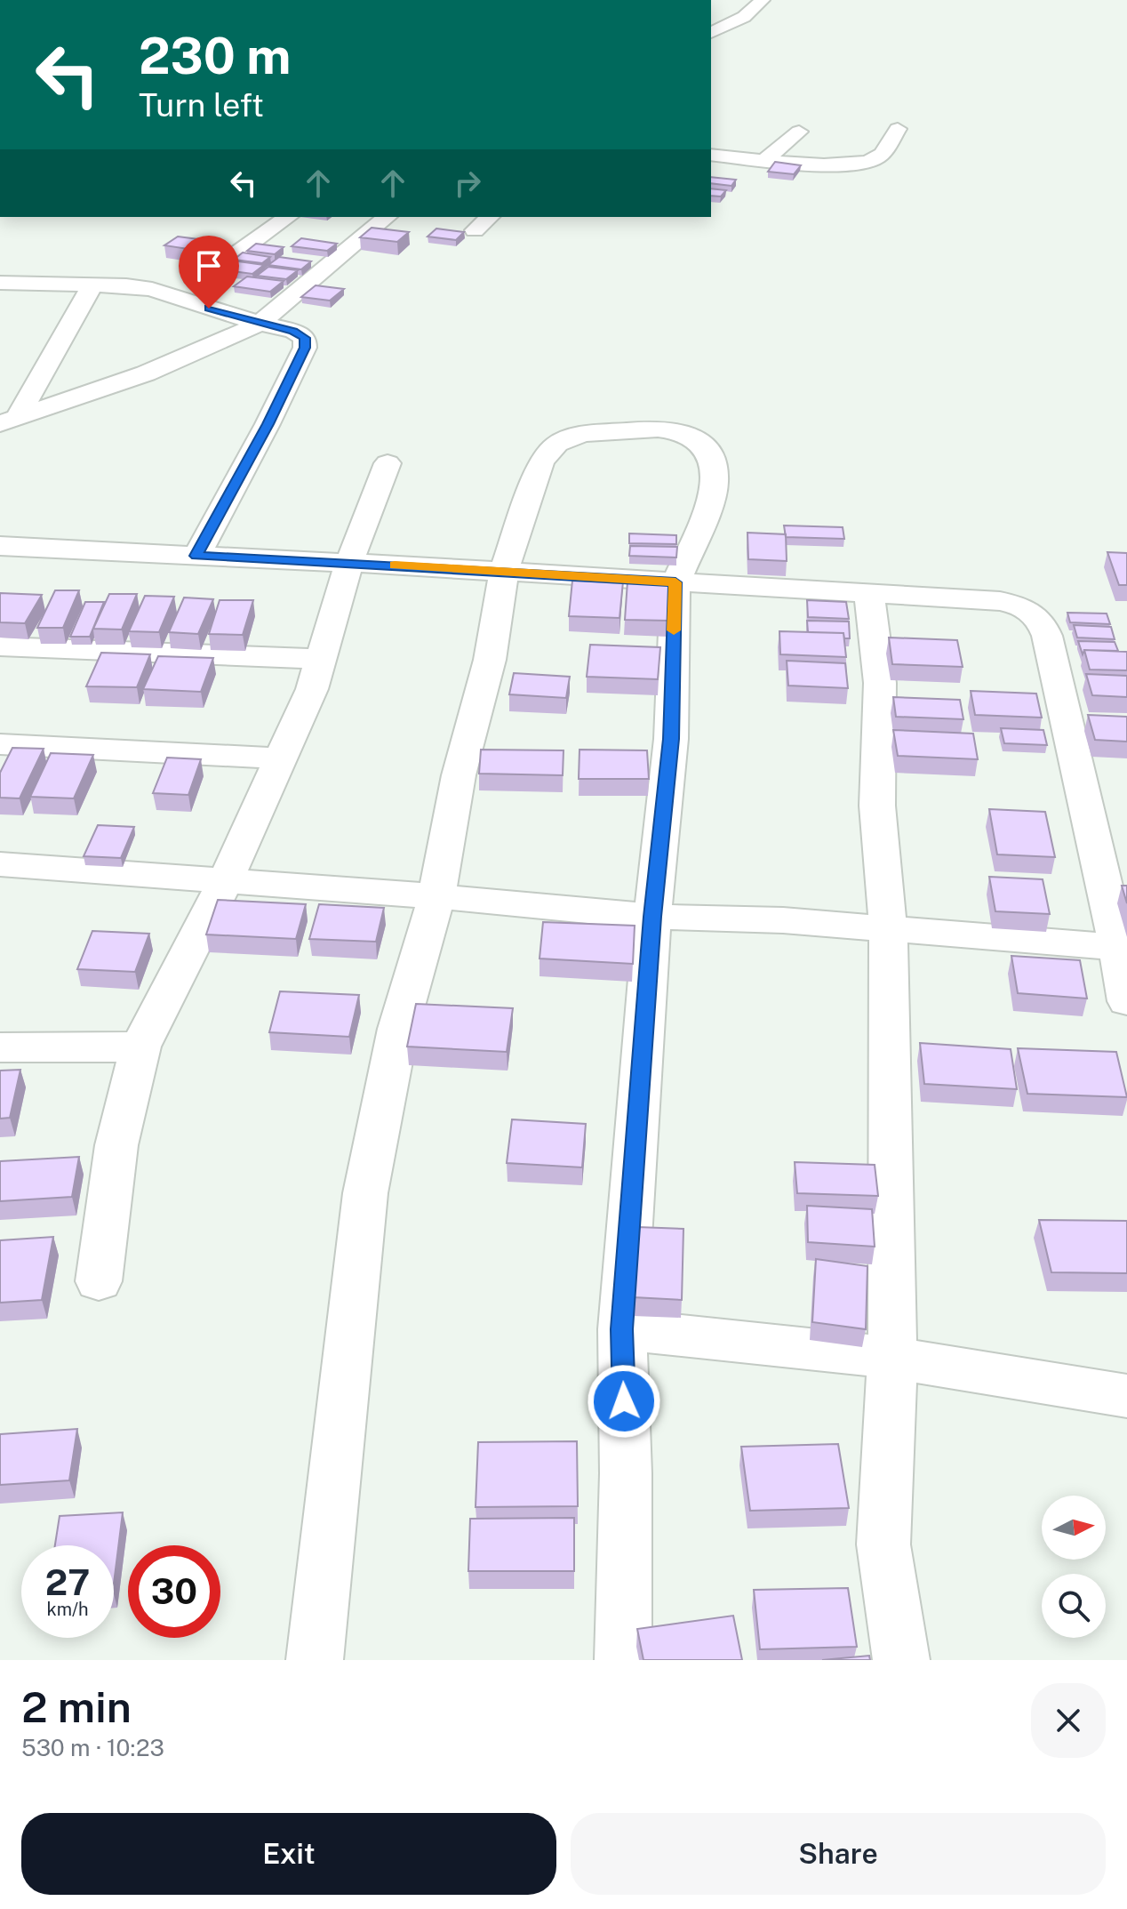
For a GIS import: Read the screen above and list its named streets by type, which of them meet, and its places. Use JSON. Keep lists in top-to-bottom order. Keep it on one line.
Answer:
{"north":"right","page":{"turn":["230 m","Turn left"],"speed":"27 km/h","limit":"30","heading":["2 min","530 m · 10:23"],"buttons":["Exit","Share"]}}
